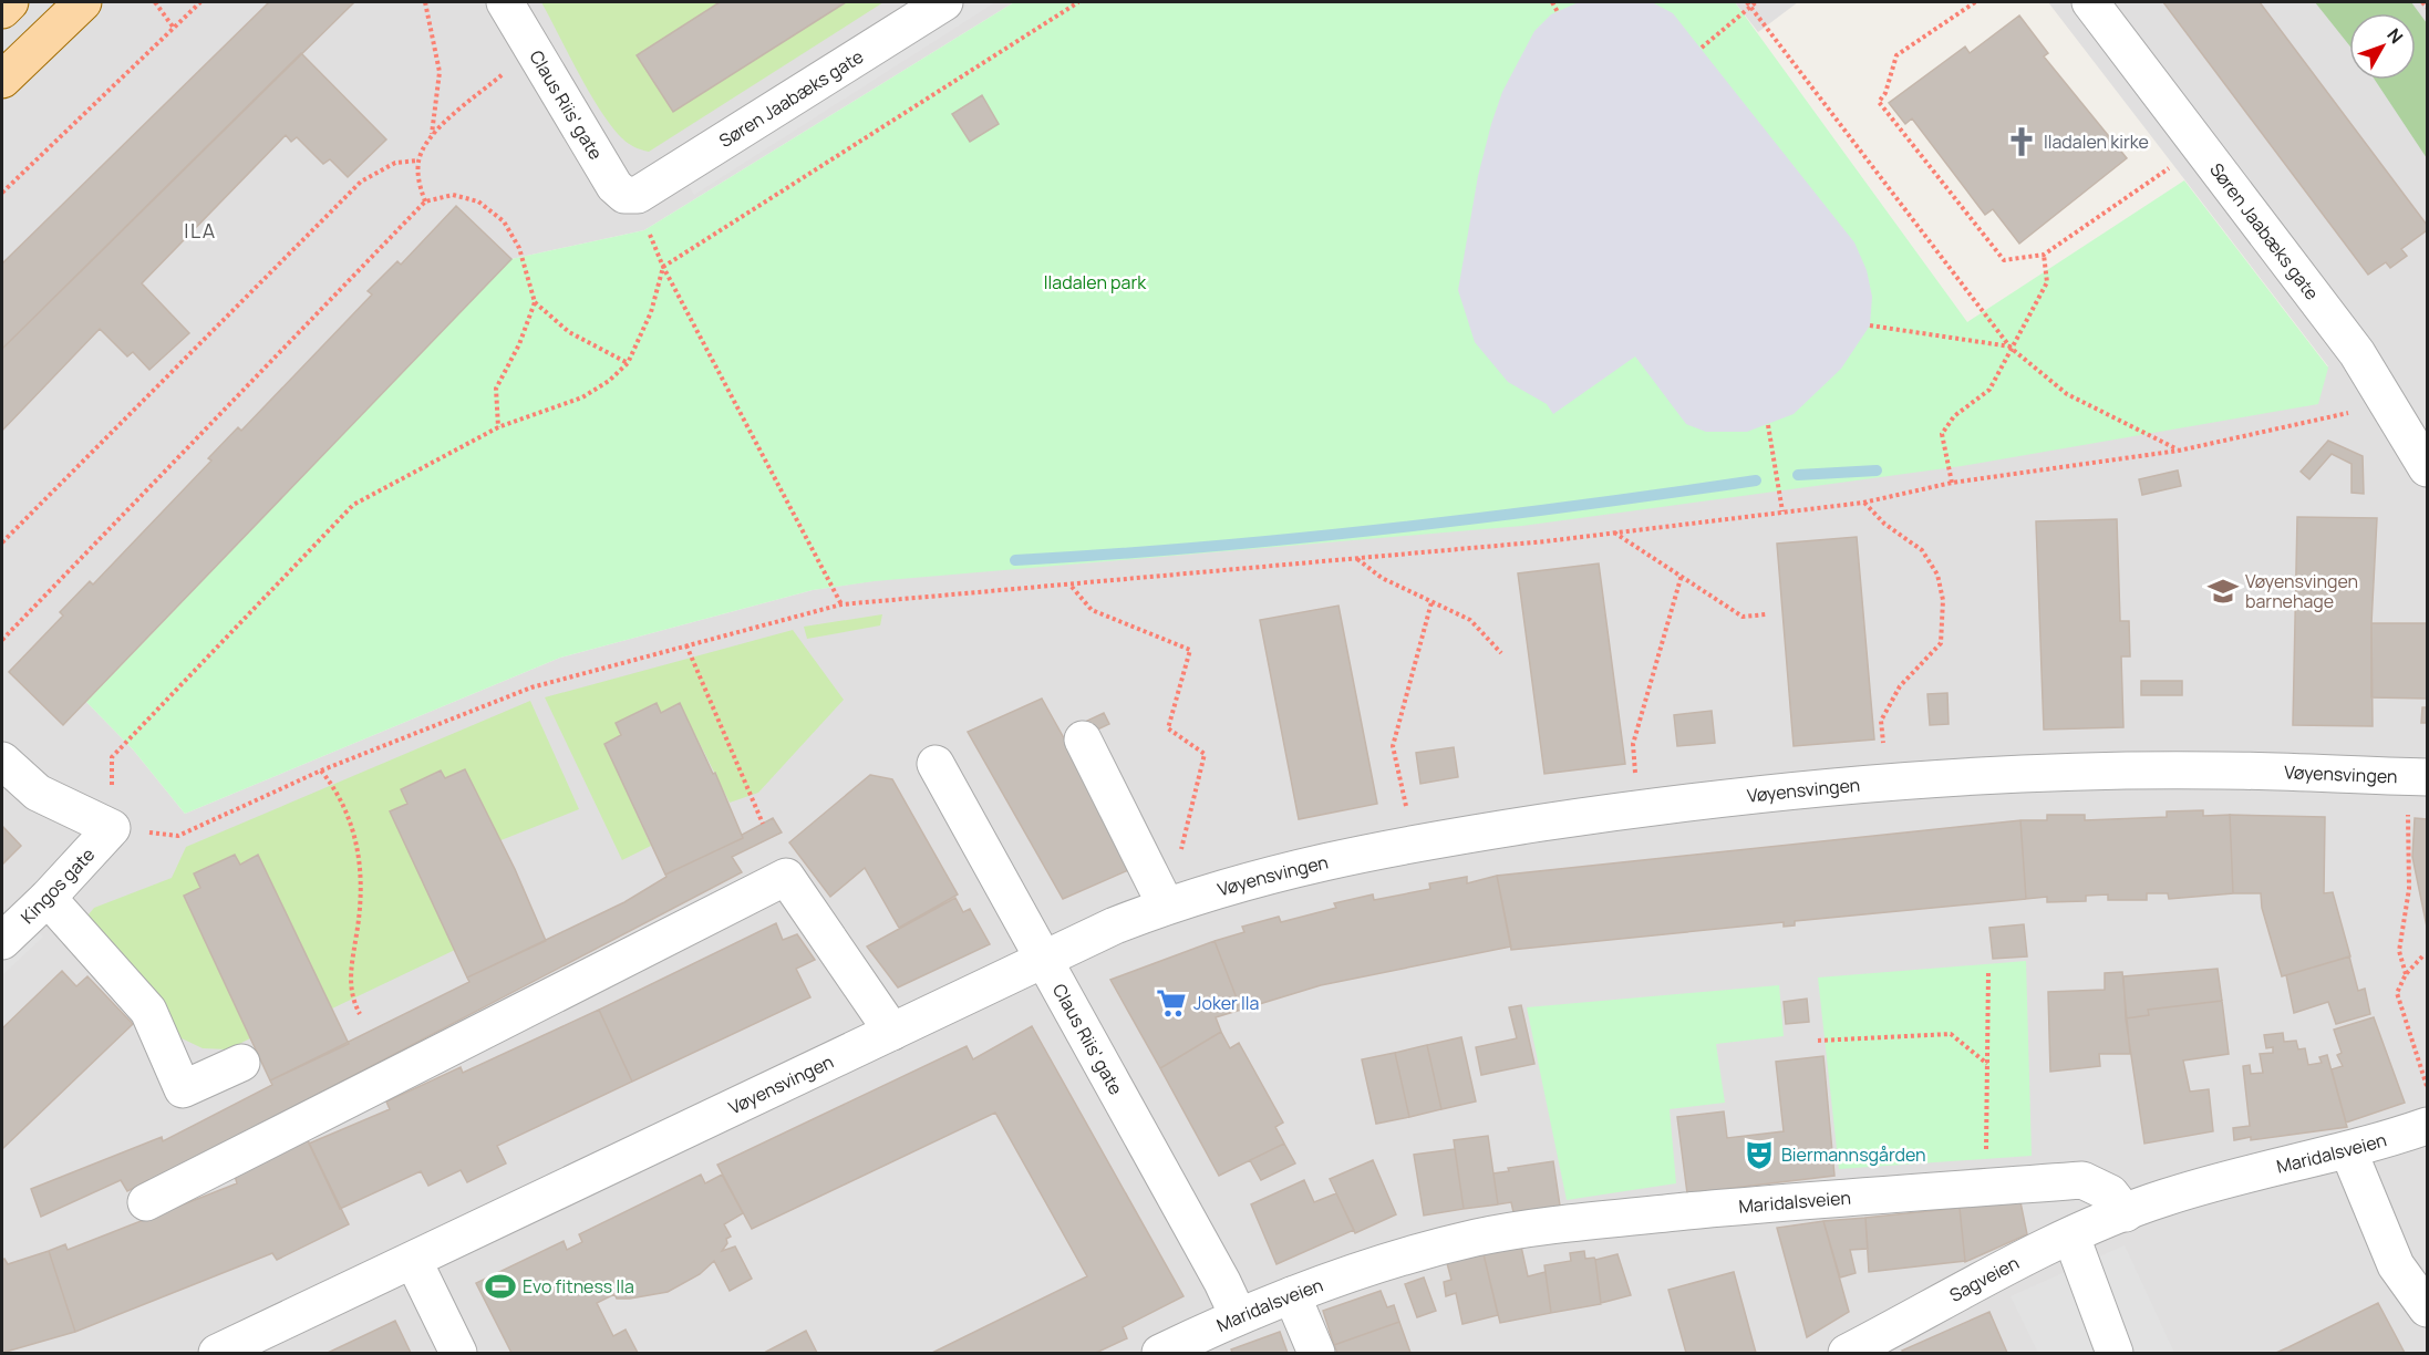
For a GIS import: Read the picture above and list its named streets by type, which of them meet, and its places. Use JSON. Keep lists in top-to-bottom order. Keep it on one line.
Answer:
{"streets":{"street":["Søren Jaabæks gate","Claus Riis' gate","Vøyensvingen","Kingos gate","Maridalsveien","Sagveien"]},"crossings":[["Søren Jaabæks gate","Claus Riis' gate"],["Claus Riis' gate","Vøyensvingen"],["Claus Riis' gate","Maridalsveien"],["Maridalsveien","Sagveien"]],"districts":["ILA"],"parks":["Iladalen park"],"places":{"church":["Iladalen kirke"],"school or university":["Vøyensvingen barnehage"],"supermarket":["Joker Ila"],"theatre":["Biermannsgården"],"sports":["Evo fitness Ila"]},"north":"top right"}
